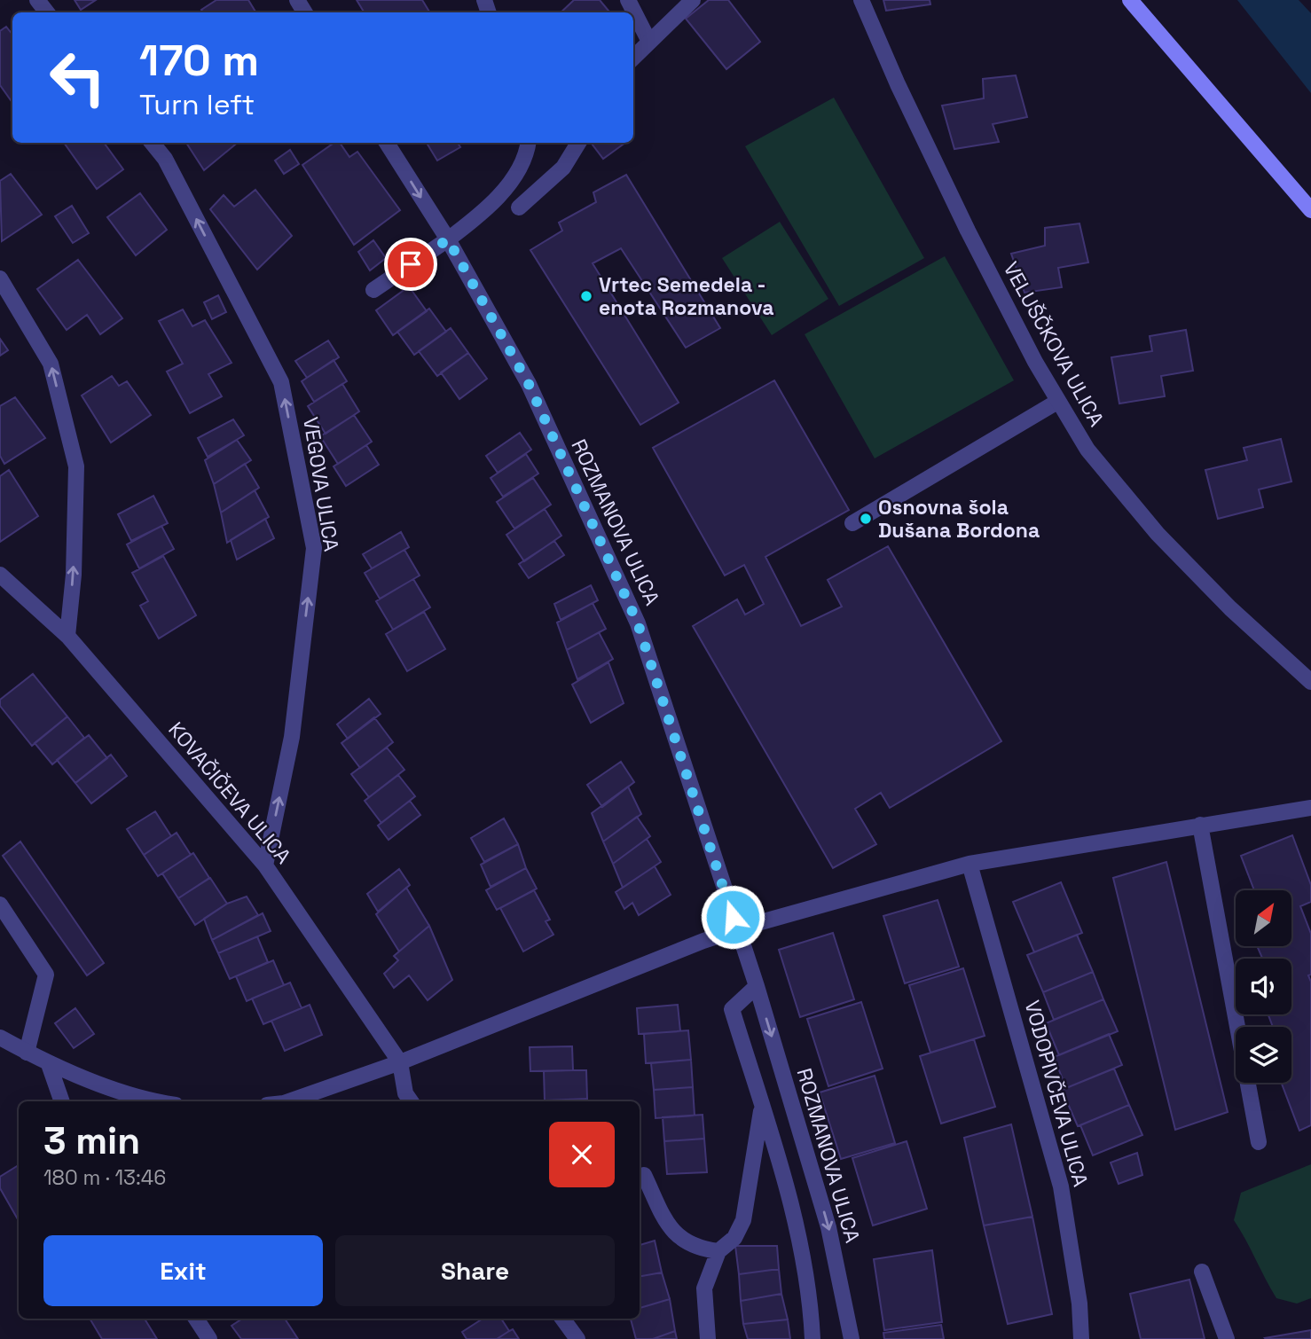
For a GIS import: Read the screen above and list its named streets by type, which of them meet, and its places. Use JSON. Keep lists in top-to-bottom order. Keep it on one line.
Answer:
{"streets":{"street":["VELUŠČKOVA ULICA","VEGOVA ULICA","ROZMANOVA ULICA","KOVAČIČEVA ULICA","VODOPIVČEVA ULICA"]},"crossings":[["VEGOVA ULICA","KOVAČIČEVA ULICA"]],"one_way":["VEGOVA ULICA"],"places":["Vrtec Semedela - enota Rozmanova","Osnovna šola Dušana Bordona"],"north":"top right","page":{"turn":["170 m","Turn left"],"heading":["3 min","180 m · 13:46"],"buttons":["Exit","Share"]}}
